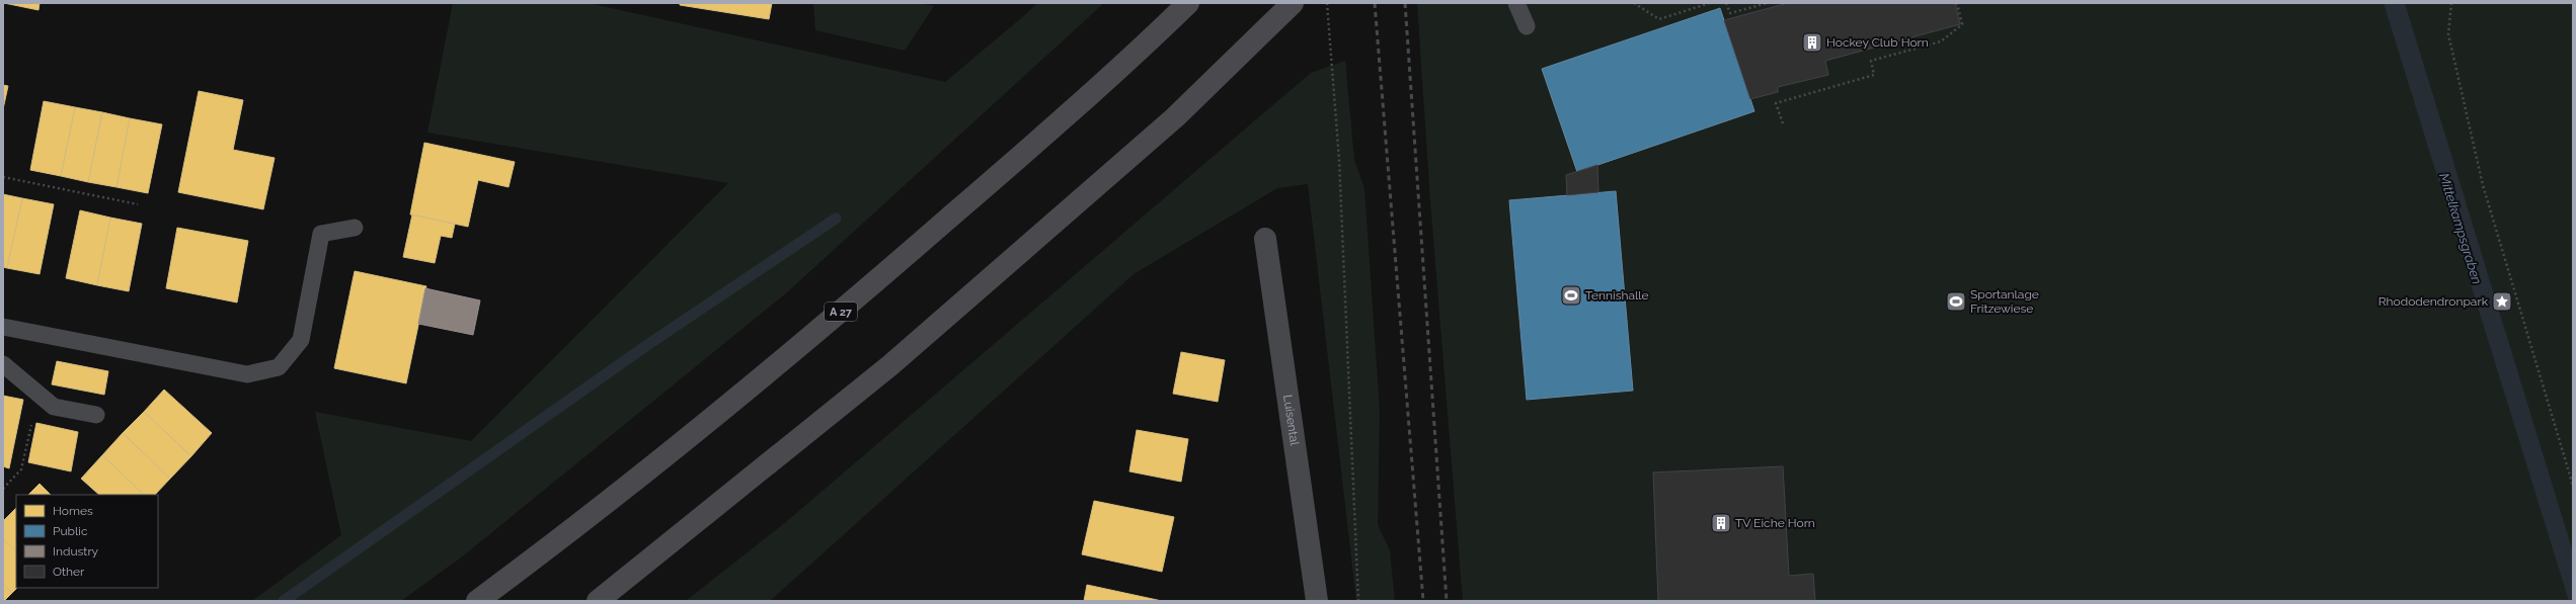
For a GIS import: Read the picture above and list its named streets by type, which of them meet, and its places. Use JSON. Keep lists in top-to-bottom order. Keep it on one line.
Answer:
{"streets":{"highway":["A 27"],"street":["Luisental"]},"water":["Mittelkampsgraben"],"places":{"building":["Hockey Club Horn","TV Eiche Horn"],"sports":["Tennishalle","Sportanlage Fritzewiese"],"place":["Rhododendronpark"]},"legend":["Homes","Public","Industry","Other"]}
